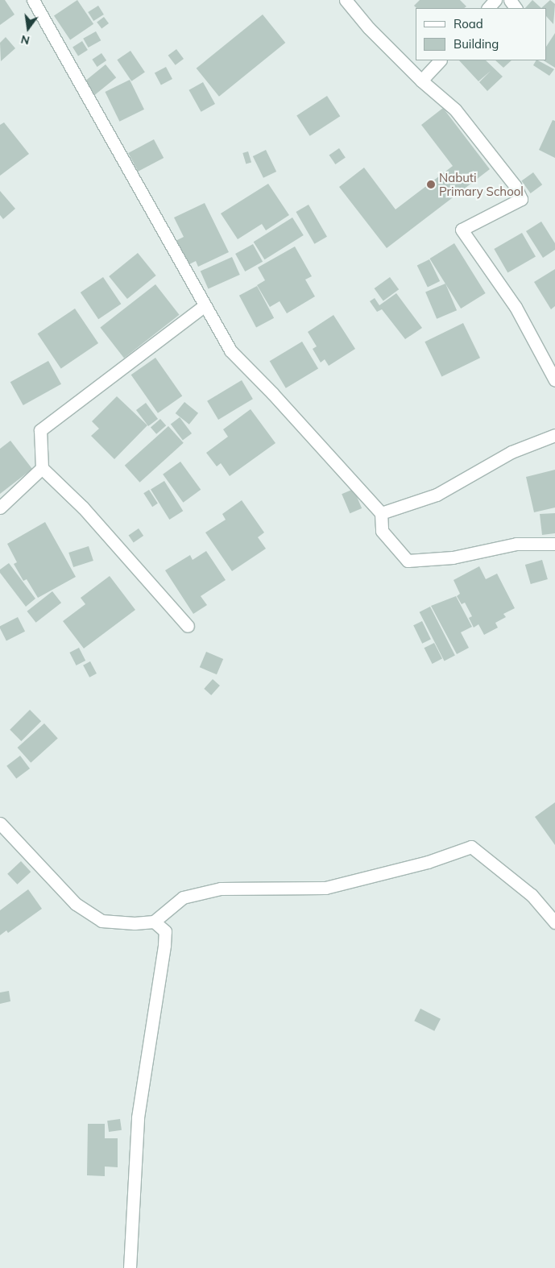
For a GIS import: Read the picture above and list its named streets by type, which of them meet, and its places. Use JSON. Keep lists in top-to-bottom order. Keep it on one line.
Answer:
{"places":["Nabuti Primary School"],"legend":["Road","Building"],"north":"bottom"}
